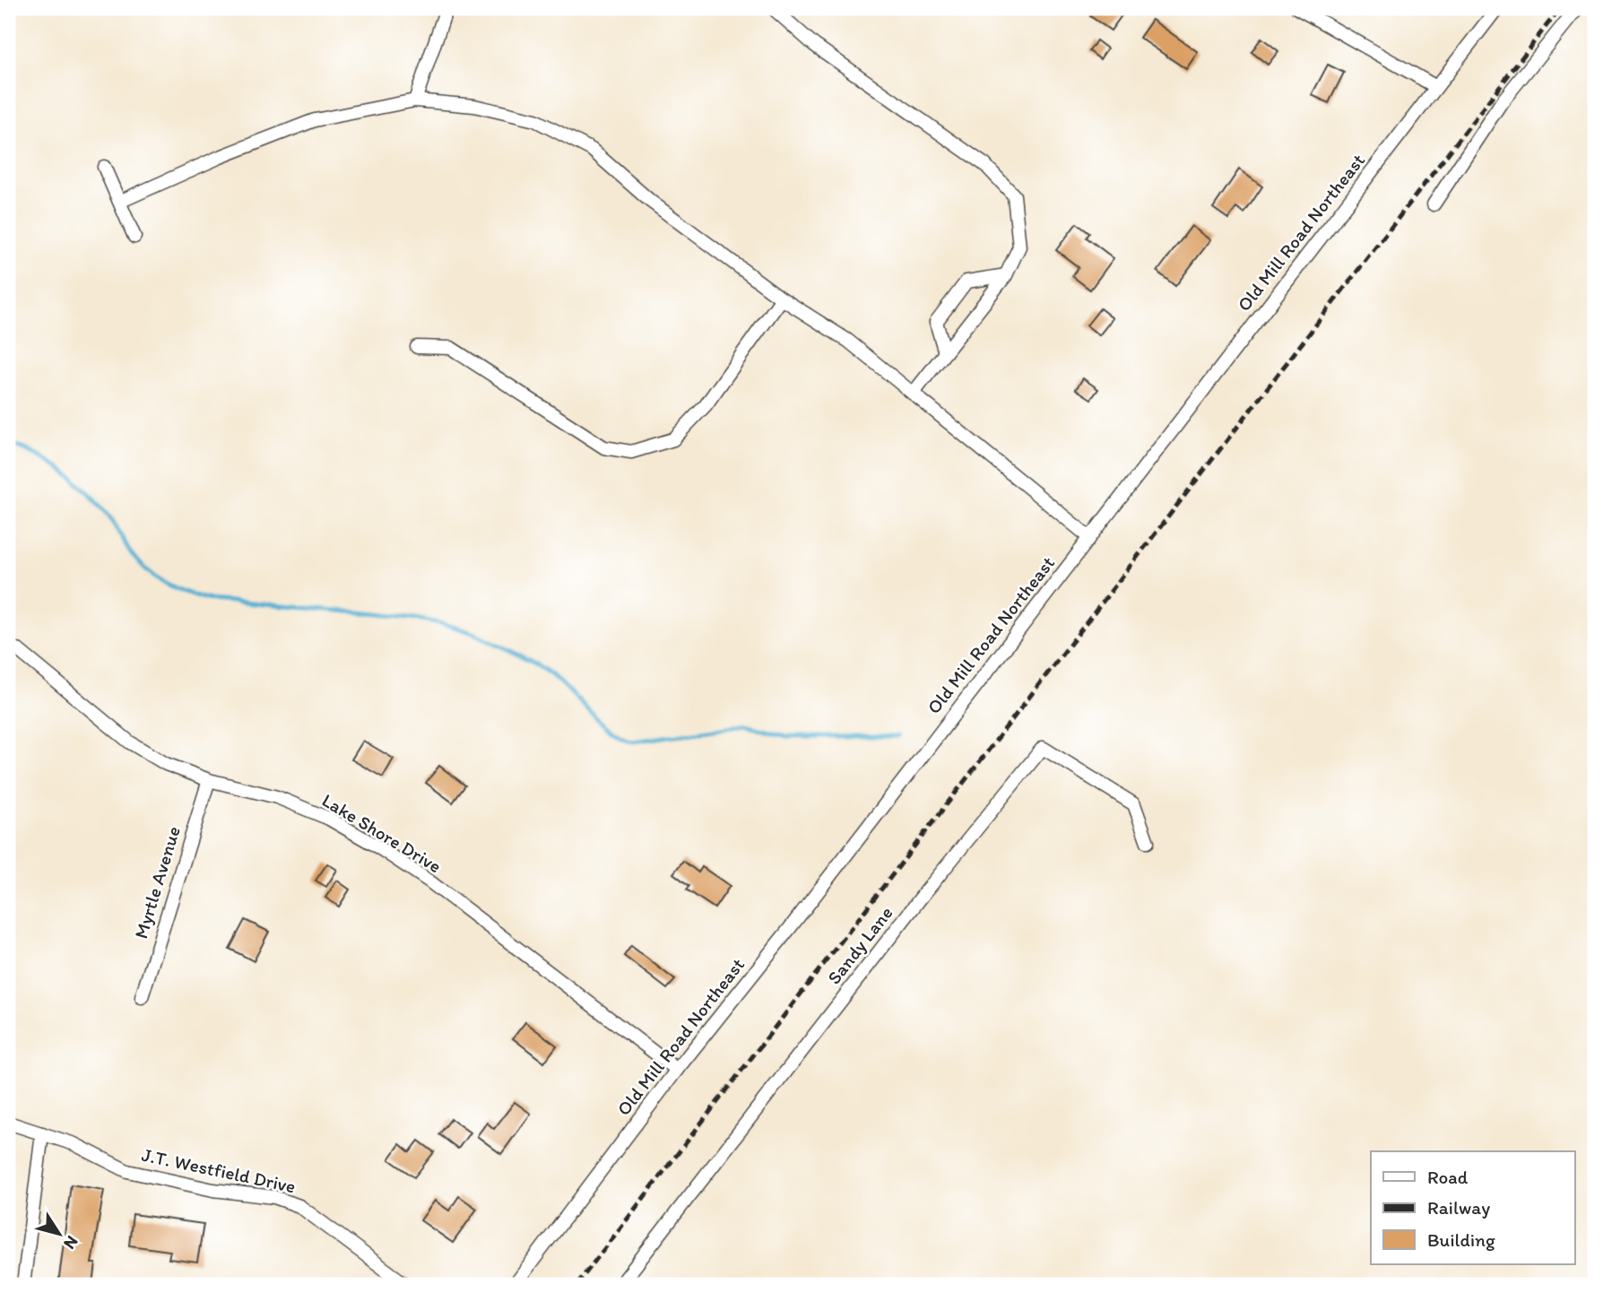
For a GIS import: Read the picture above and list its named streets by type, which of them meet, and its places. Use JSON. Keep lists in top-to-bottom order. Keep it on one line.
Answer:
{"streets":{"street":["Old Mill Road Northeast","Lake Shore Drive","Myrtle Avenue","Sandy Lane","J.T. Westfield Drive"]},"crossings":[["Old Mill Road Northeast","Lake Shore Drive"],["Lake Shore Drive","Myrtle Avenue"]],"legend":["Road","Railway","Building"],"north":"bottom right"}
